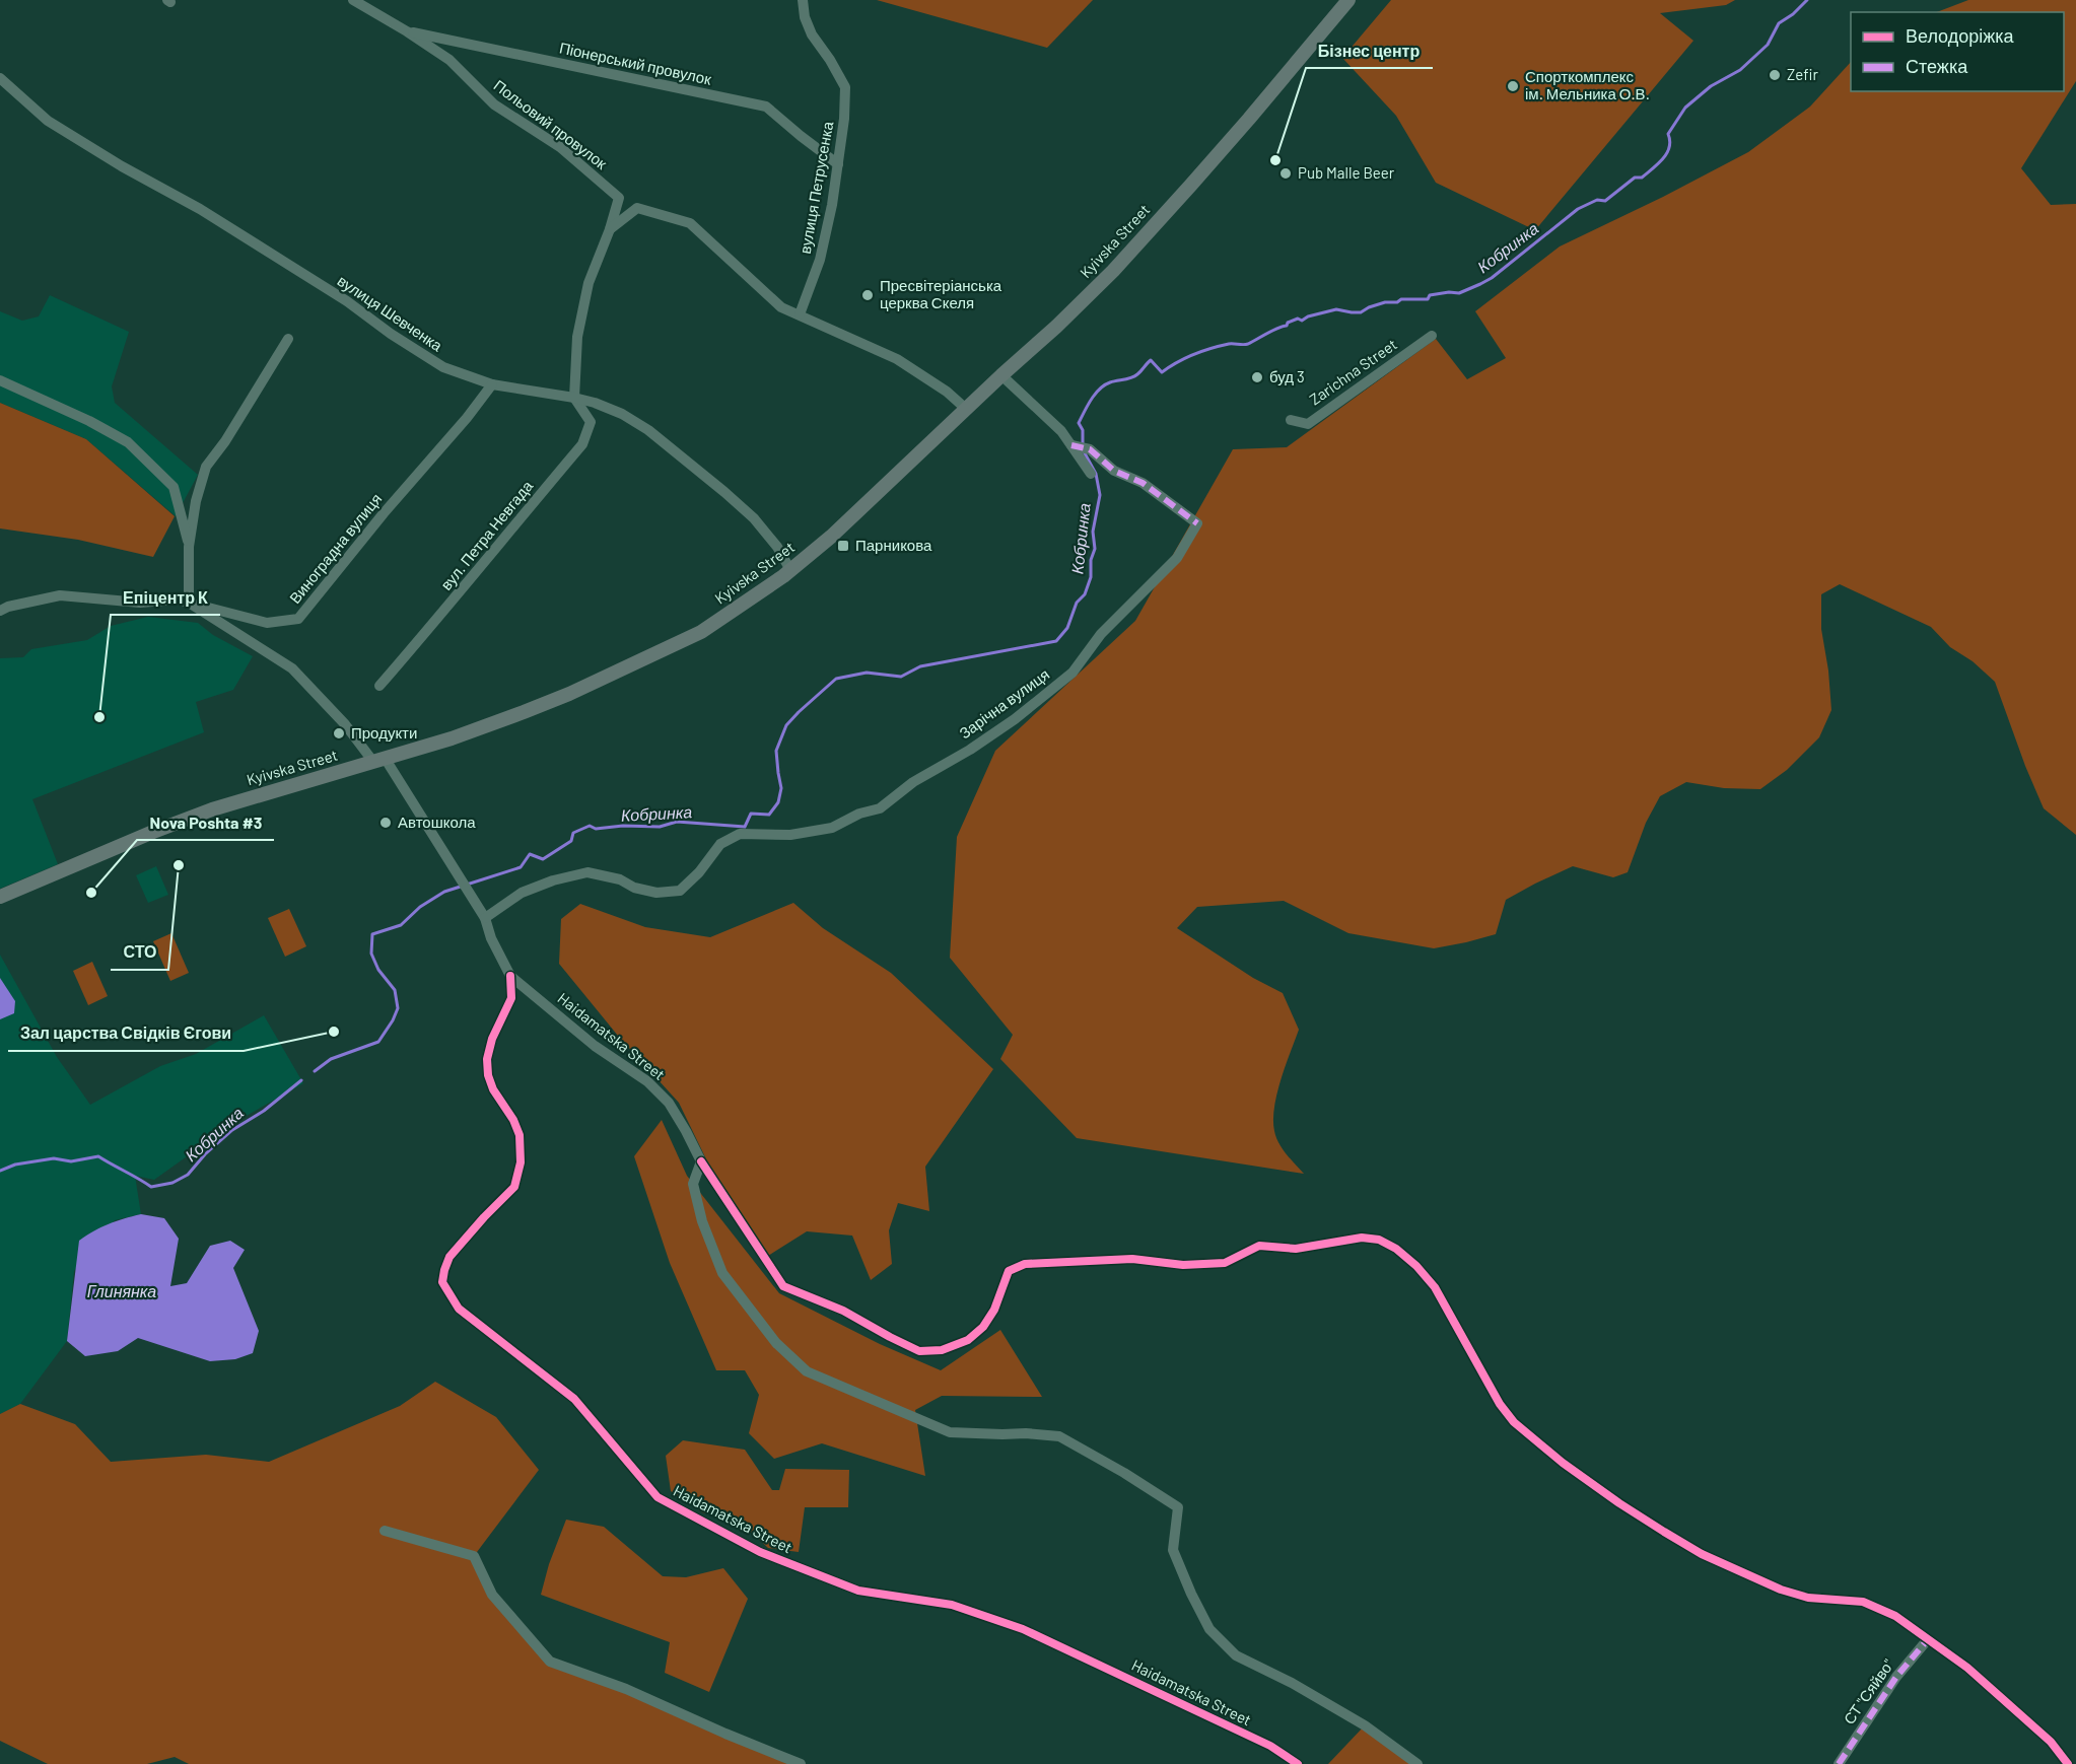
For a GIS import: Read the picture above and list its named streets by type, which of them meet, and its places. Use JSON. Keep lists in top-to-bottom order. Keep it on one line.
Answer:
{"streets":{"main road":["Kyivska Street"],"street":["Піонерський провулок","Польовий провулок","вулиця Петрусенка","вулиця Шевченка","Zarichna Street","вул. Петра Невгада","Виноградна вулиця","Зарічна вулиця","Haidamatska Street","СТ \"Сяйво\""]},"crossings":[["Піонерський провулок","Польовий провулок"],["Піонерський провулок","вулиця Петрусенка"],["Польовий провулок","вулиця Шевченка"],["Польовий провулок","вул. Петра Невгада"],["Kyivska Street","вулиця Шевченка"],["Kyivska Street","Haidamatska Street"],["вулиця Шевченка","вул. Петра Невгада"],["вулиця Шевченка","Виноградна вулиця"],["Виноградна вулиця","Haidamatska Street"],["Зарічна вулиця","Haidamatska Street"],["Haidamatska Street","СТ \"Сяйво\""]],"water":["Кобринка","Глинянка"],"places":{"other":["Zefir","Спорткомплекс ім. Мельника О.В.","Бізнес центр","Pub Malle Beer","Пресвітеріанська церква Скеля","буд 3","Епіцентр К","Продукти","Автошкола","СТО","Nova Poshta #3","Зал царства Свідків Єгови"],"transit":["Парникова"]},"legend":["Велодоріжка","Стежка"]}
